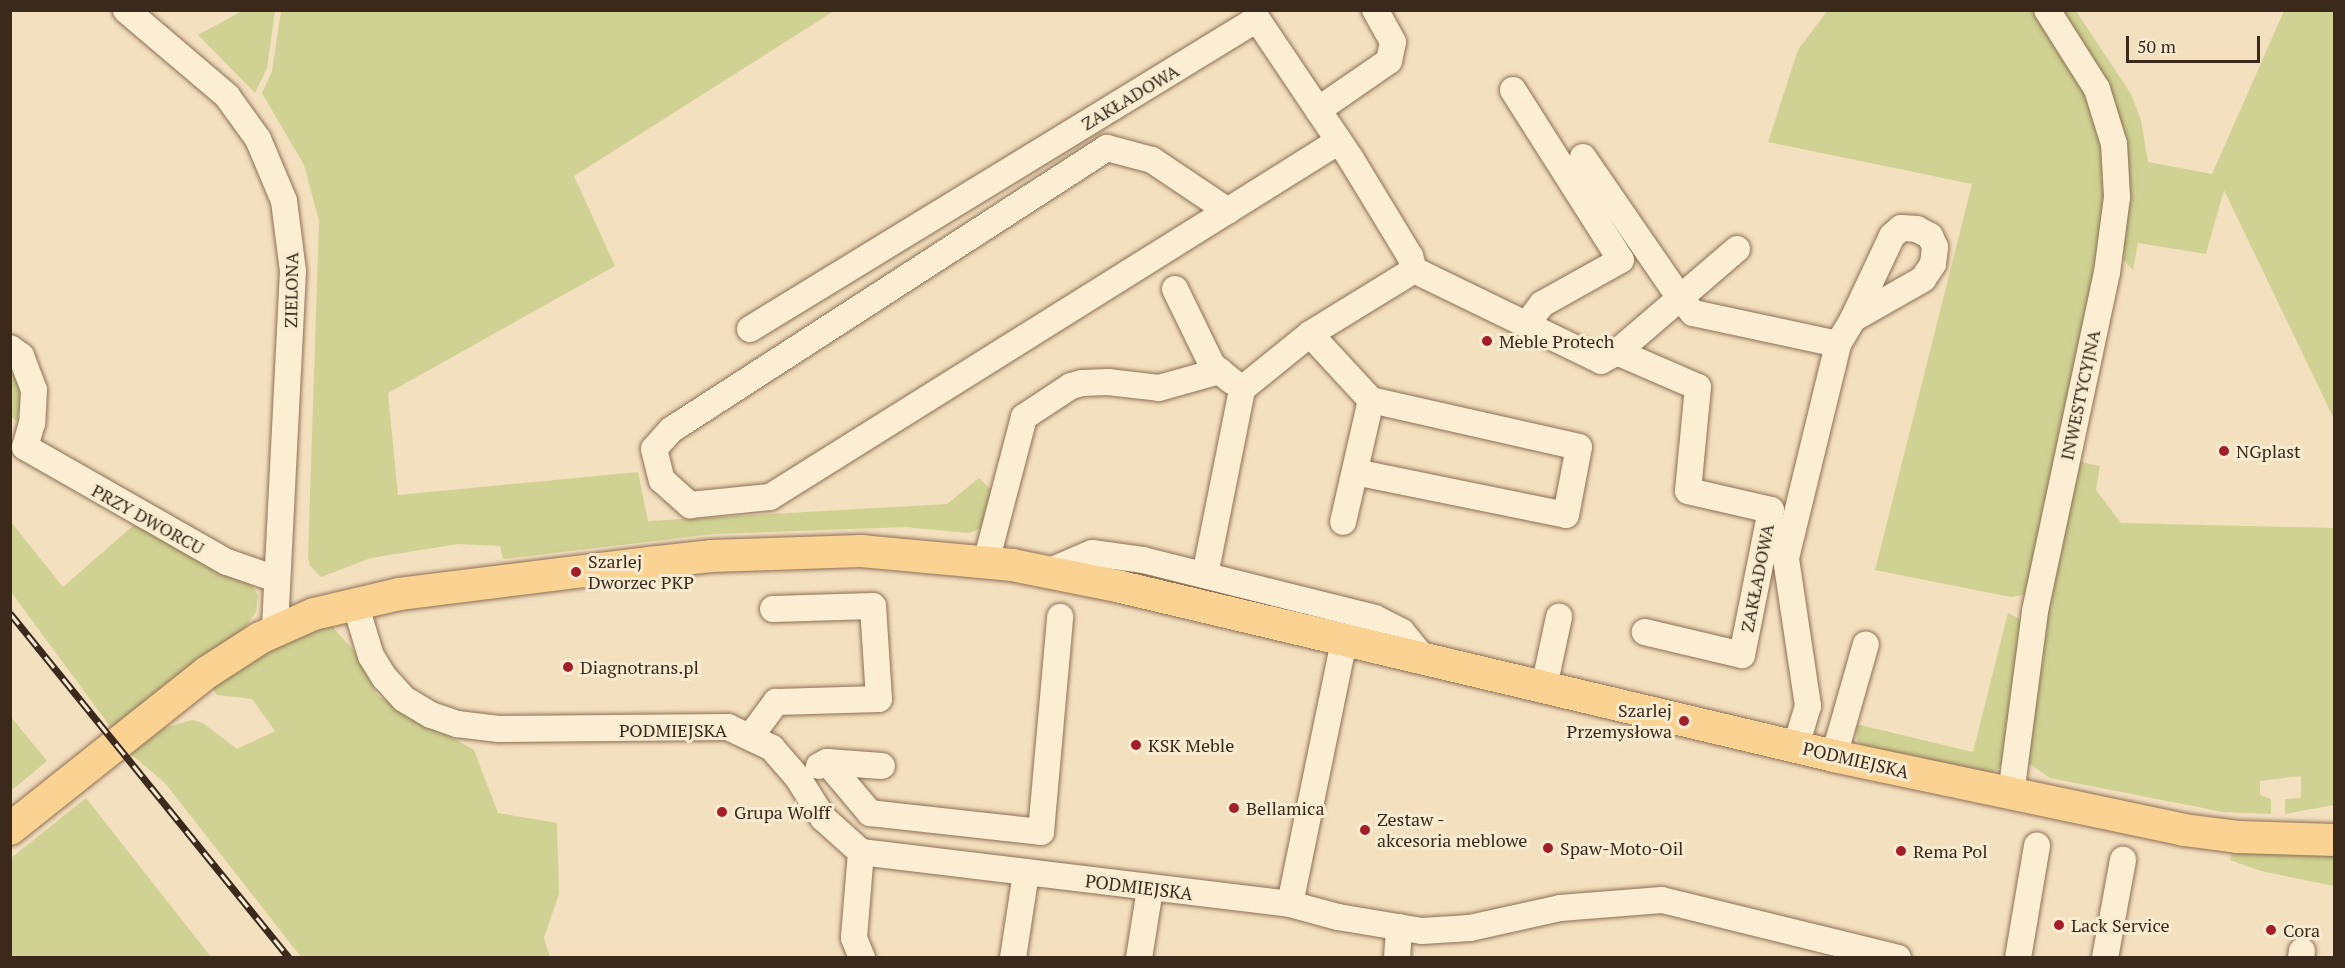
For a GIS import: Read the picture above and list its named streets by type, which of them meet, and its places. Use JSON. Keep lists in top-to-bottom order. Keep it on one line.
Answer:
{"streets":{"main road":["PODMIEJSKA"],"street":["ZAKŁADOWA","ZIELONA","INWESTYCYJNA","PRZY DWORCU"]},"crossings":[["ZIELONA","PRZY DWORCU"],["ZIELONA","PODMIEJSKA"],["INWESTYCYJNA","PODMIEJSKA"]],"places":["Meble Protech","NGplast","Szarlej Dworzec PKP","Diagnotrans.pl","Szarlej Przemysłowa","KSK Meble","Bellamica","Grupa Wolff","Zestaw - akcesoria meblowe","Spaw-Moto-Oil","Rema Pol","Lack Service","Cora"],"scale_bar":"50 m"}
